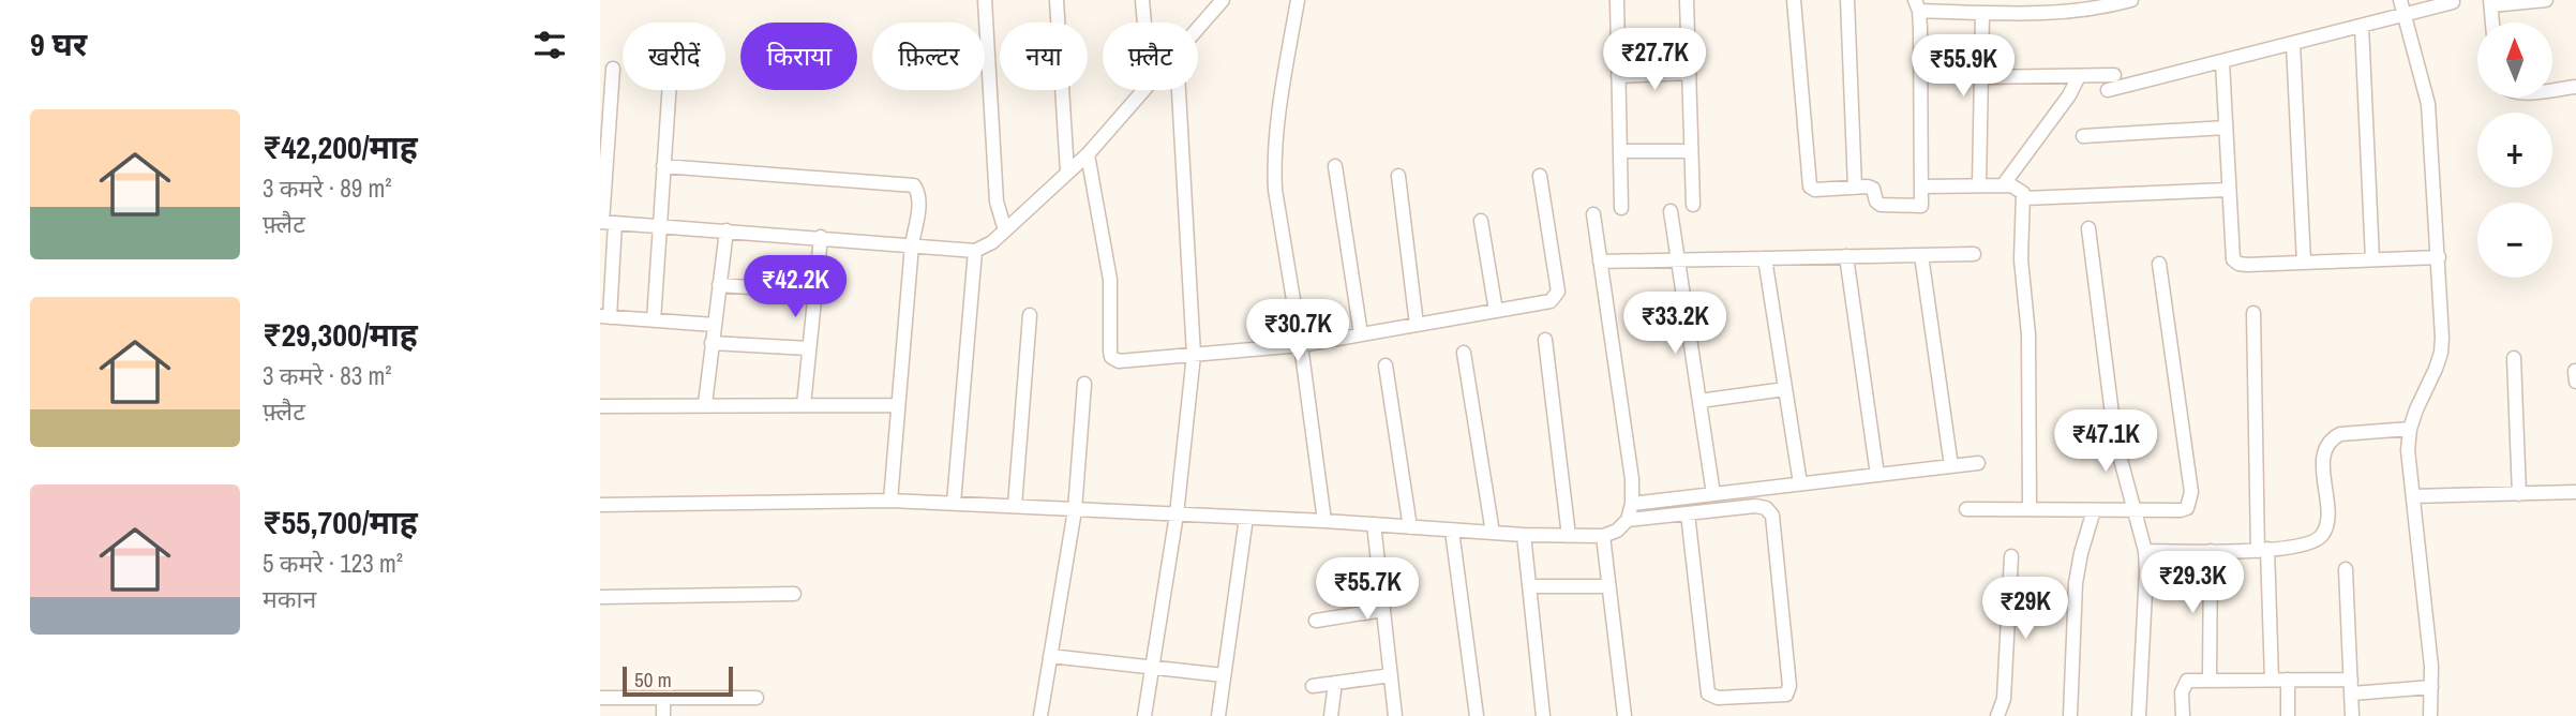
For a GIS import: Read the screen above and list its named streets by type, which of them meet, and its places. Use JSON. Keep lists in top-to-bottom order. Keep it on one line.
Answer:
{"scale_bar":"50 m","north":"top","page":{"heading":"9 घर","map_buttons":["+","−"],"chip":["खरीदें","किराया","फ़िल्टर","नया","फ़्लैट"],"price":["₹27.7K","₹55.9K","₹42.2K","₹33.2K","₹30.7K","₹47.1K","₹29.3K","₹55.7K","₹29K"],"list":[{"name":"₹42,200/माह","note":"3 कमरे · 89 m² · फ़्लैट"},{"name":"₹29,300/माह","note":"3 कमरे · 83 m² · फ़्लैट"},{"name":"₹55,700/माह","note":"5 कमरे · 123 m² · मकान"}],"scale":"50 m"}}
